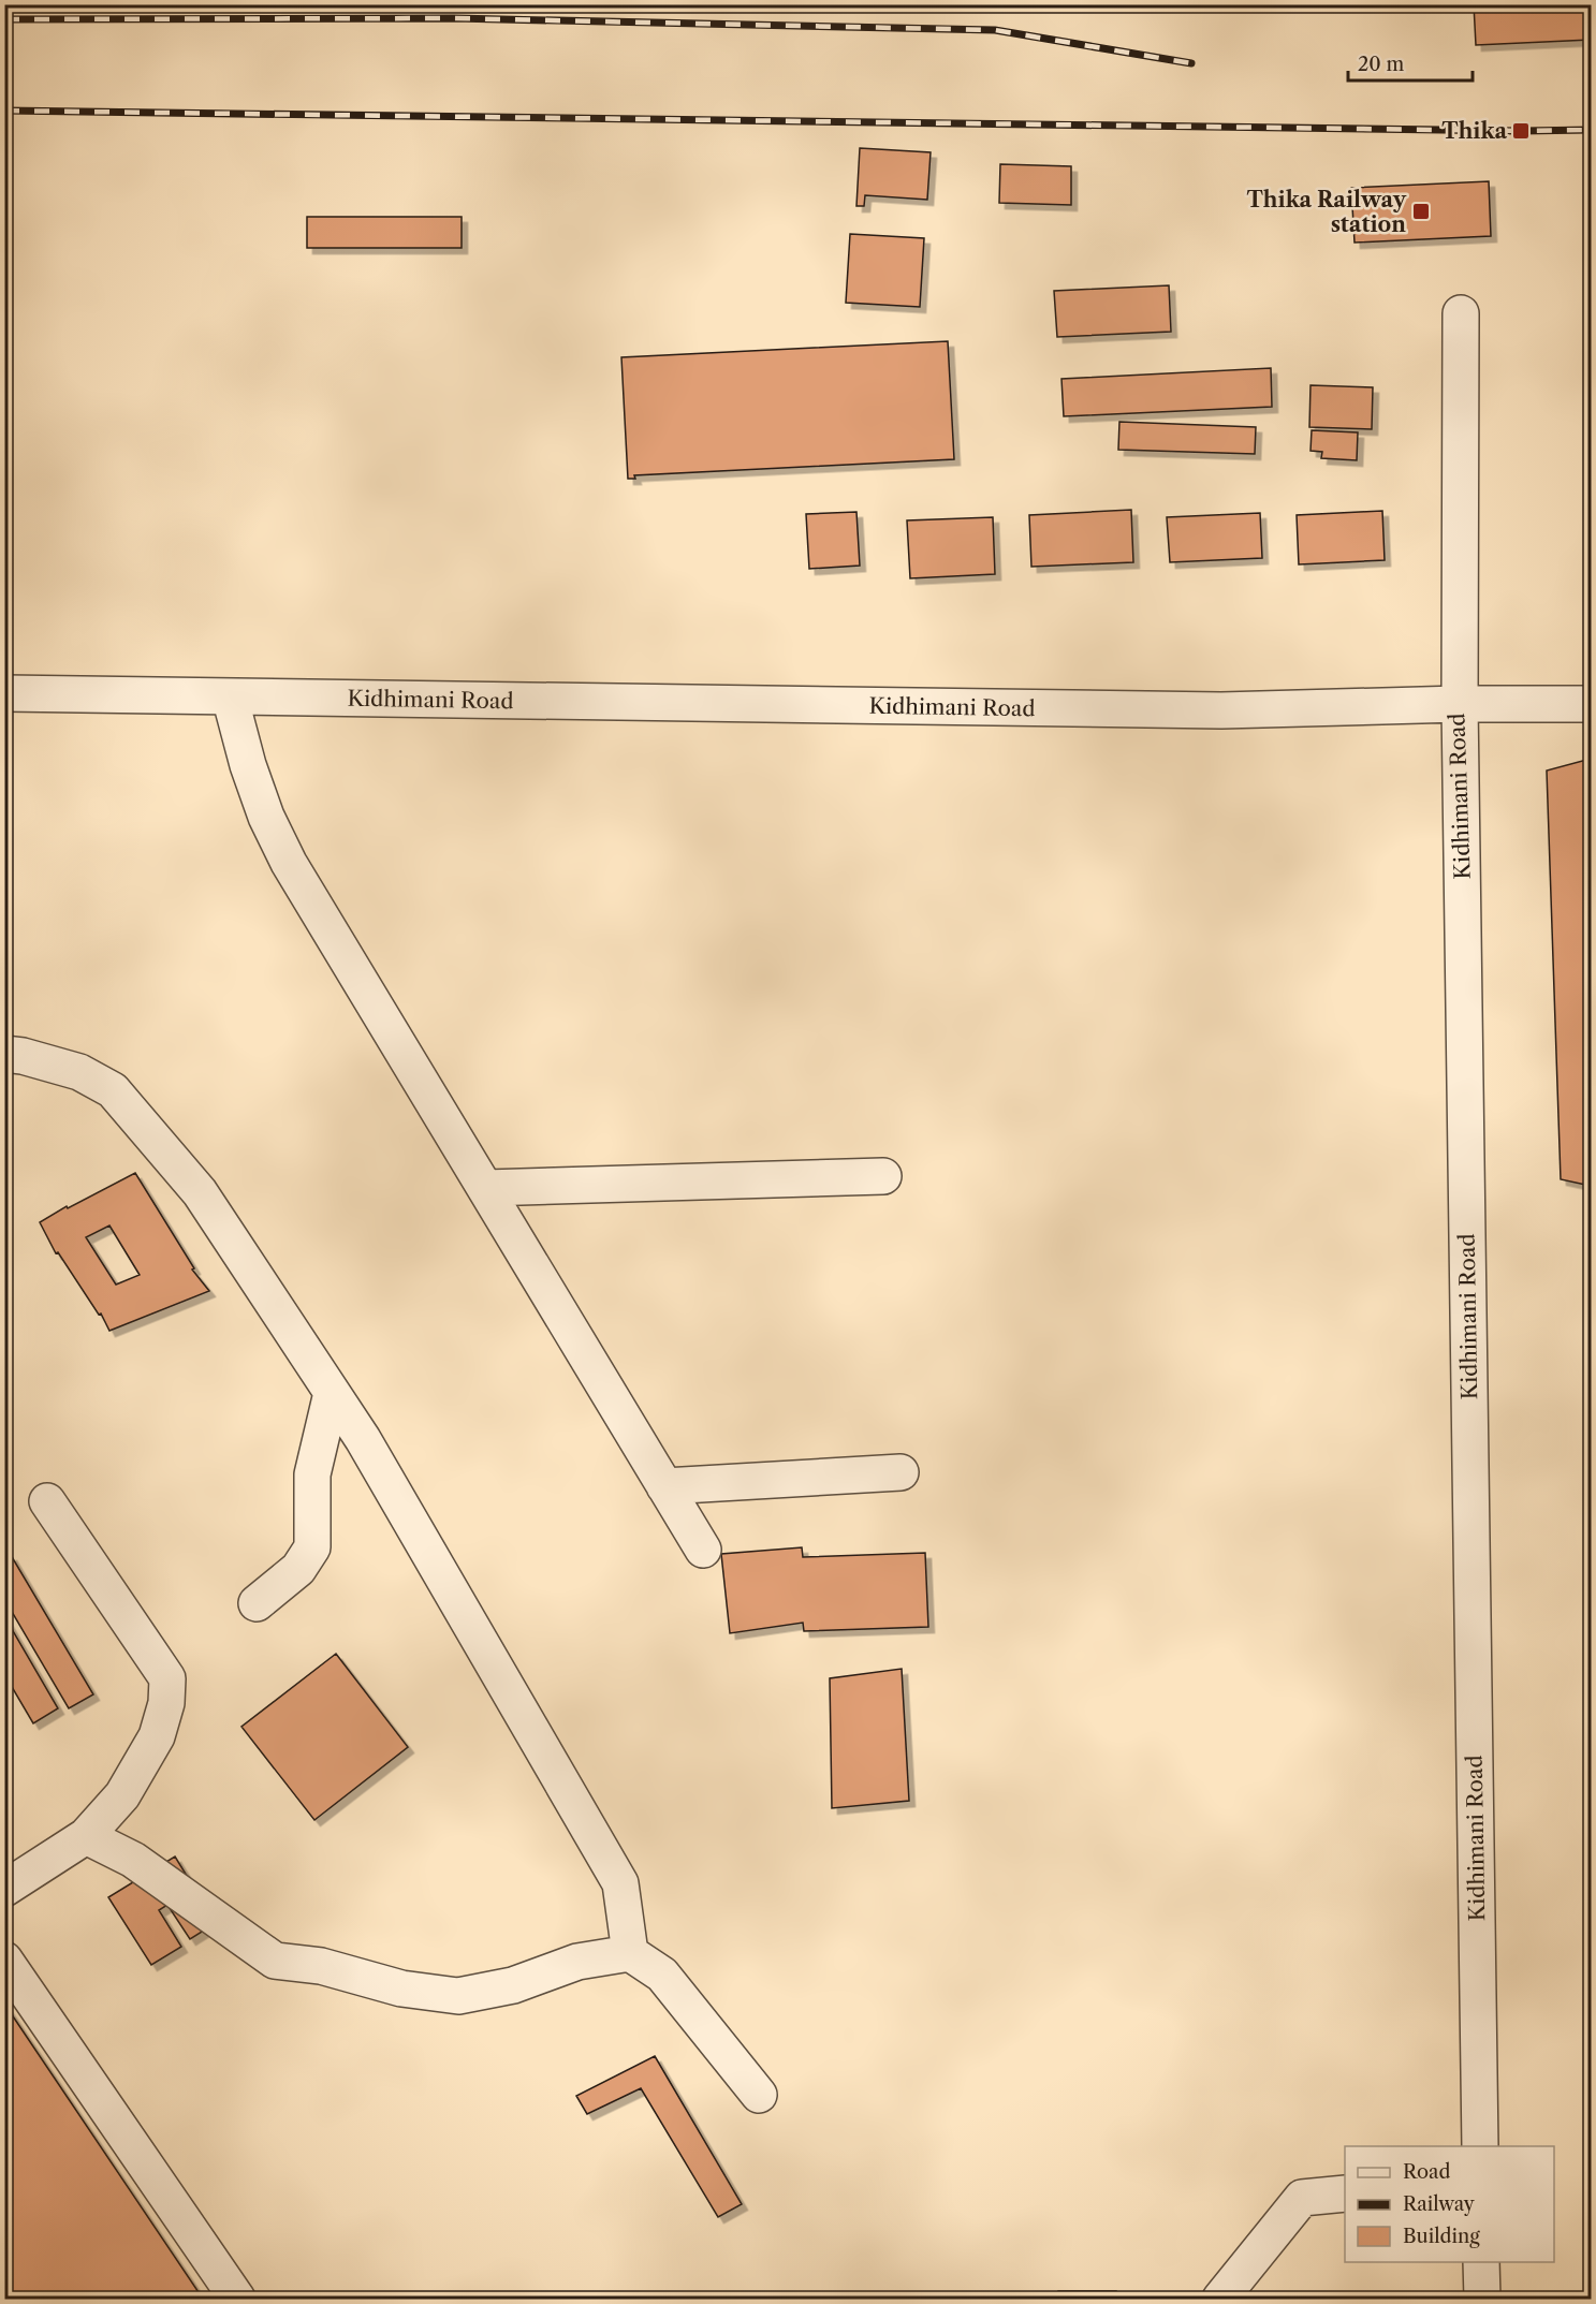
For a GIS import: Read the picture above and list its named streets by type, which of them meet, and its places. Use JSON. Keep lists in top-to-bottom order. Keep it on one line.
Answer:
{"streets":{"street":["Kidhimani Road"]},"places":{"transit":["Thika","Thika Railway station"]},"legend":["Road","Railway","Building"],"scale_bar":"20 m"}
